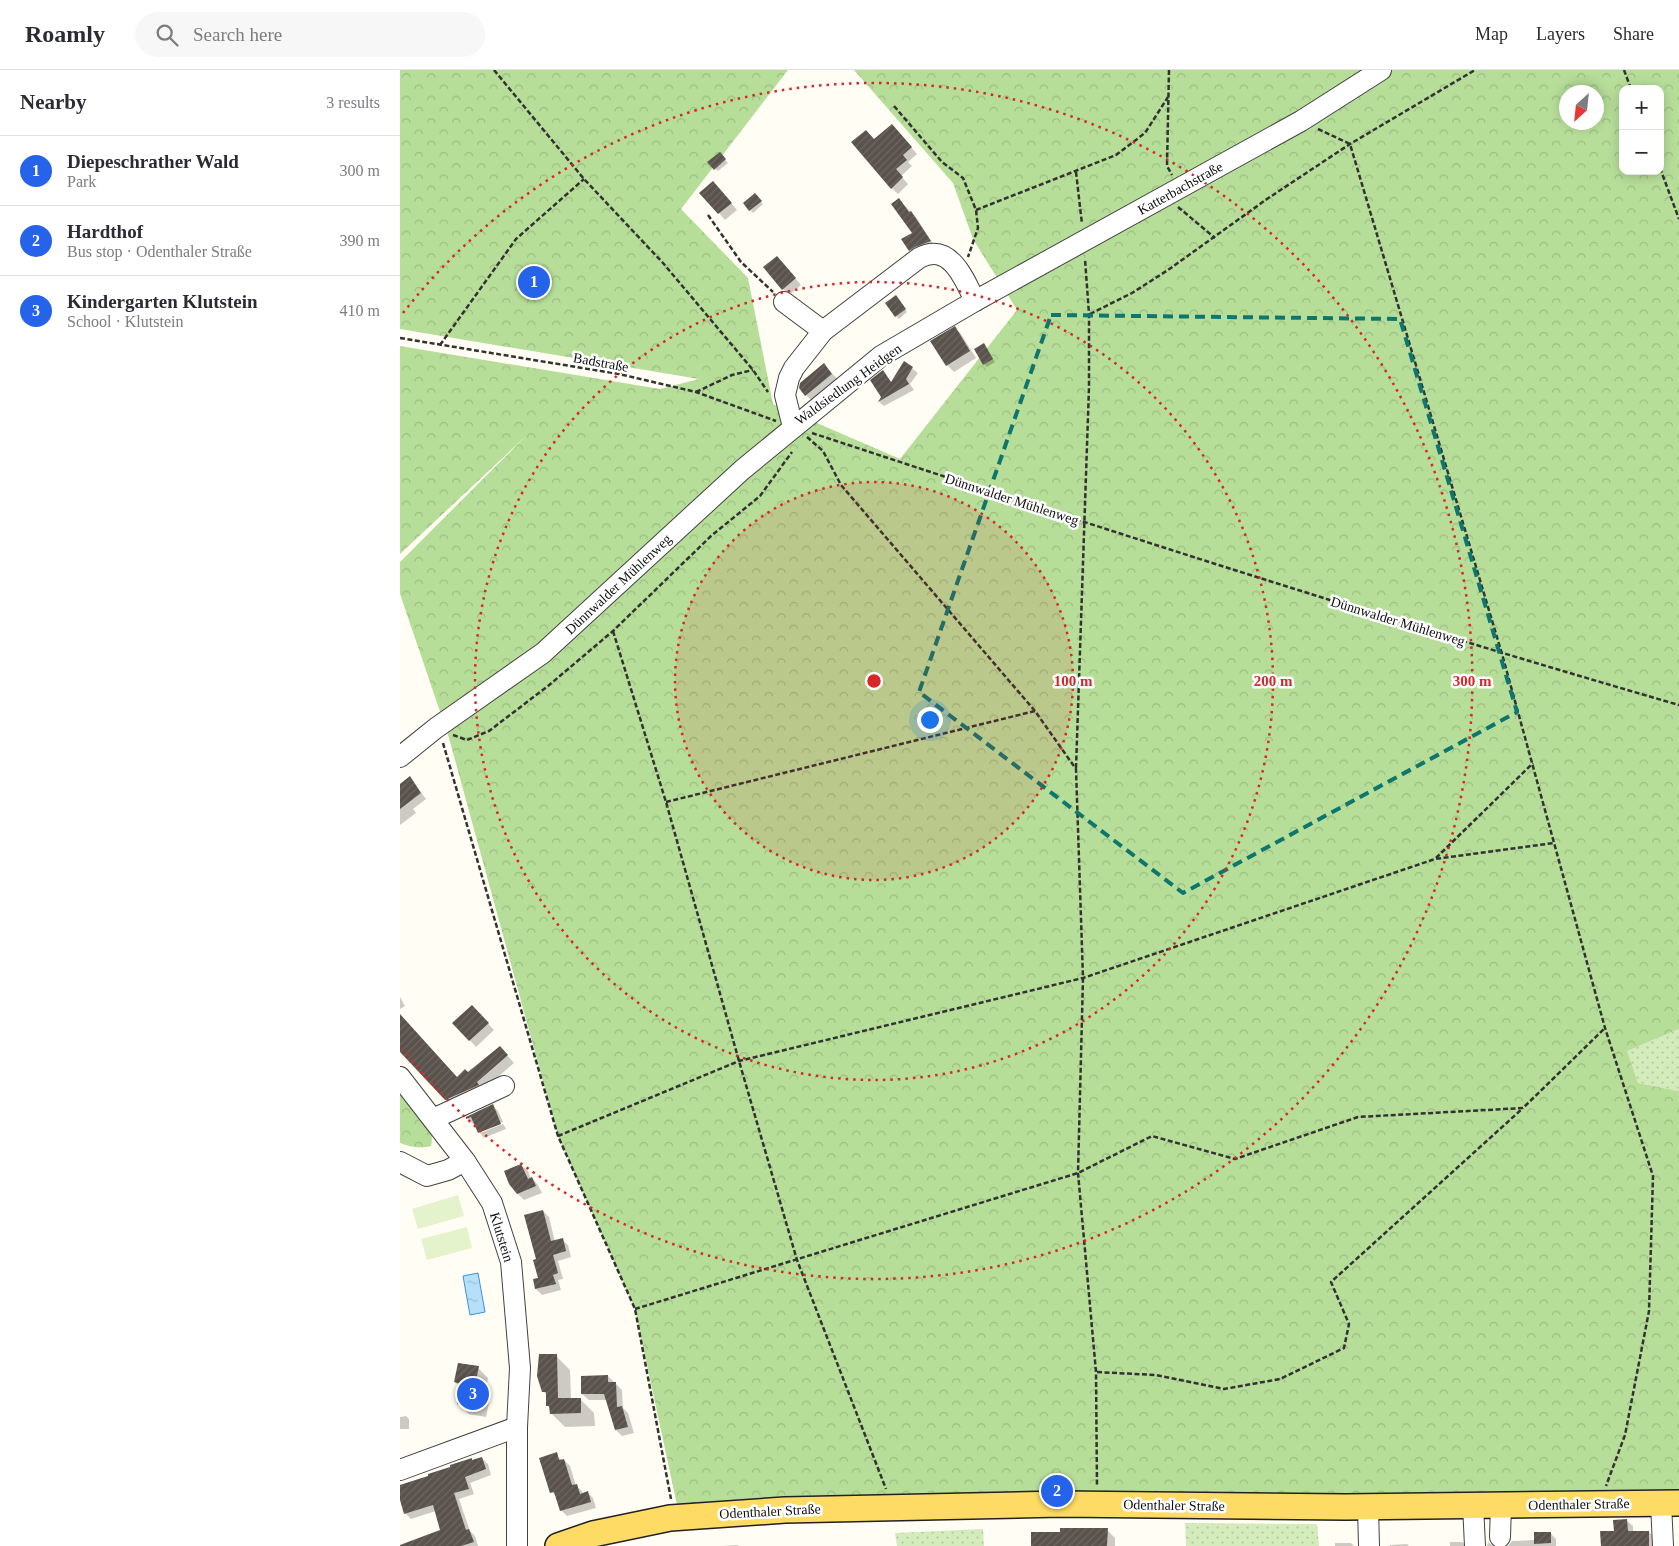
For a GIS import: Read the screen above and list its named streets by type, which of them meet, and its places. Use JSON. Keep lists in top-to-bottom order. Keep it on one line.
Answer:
{"streets":{"main road":["Odenthaler Straße"],"street":["Katterbachstraße","Waldsiedlung Heidgen","Dünnwalder Mühlenweg","Klutstein"],"path":["Badstraße"]},"crossings":[["Katterbachstraße","Waldsiedlung Heidgen"],["Badstraße","Waldsiedlung Heidgen"],["Badstraße","Dünnwalder Mühlenweg"],["Waldsiedlung Heidgen","Dünnwalder Mühlenweg"]],"north":"bottom left","page":{"header":"Roamly","search":"Search here","nav":["Map","Layers","Share"],"heading":["Nearby","3 results"],"map_buttons":["+","−"],"list":[{"mark":"1","name":"Diepeschrather Wald","note":"Park","value":"300 m"},{"mark":"2","name":"Hardthof","note":"Bus stop · Odenthaler Straße","value":"390 m"},{"mark":"3","name":"Kindergarten Klutstein","note":"School · Klutstein","value":"410 m"}],"pins":["1","3","2"]},"rings":["100 m","200 m","300 m"]}
